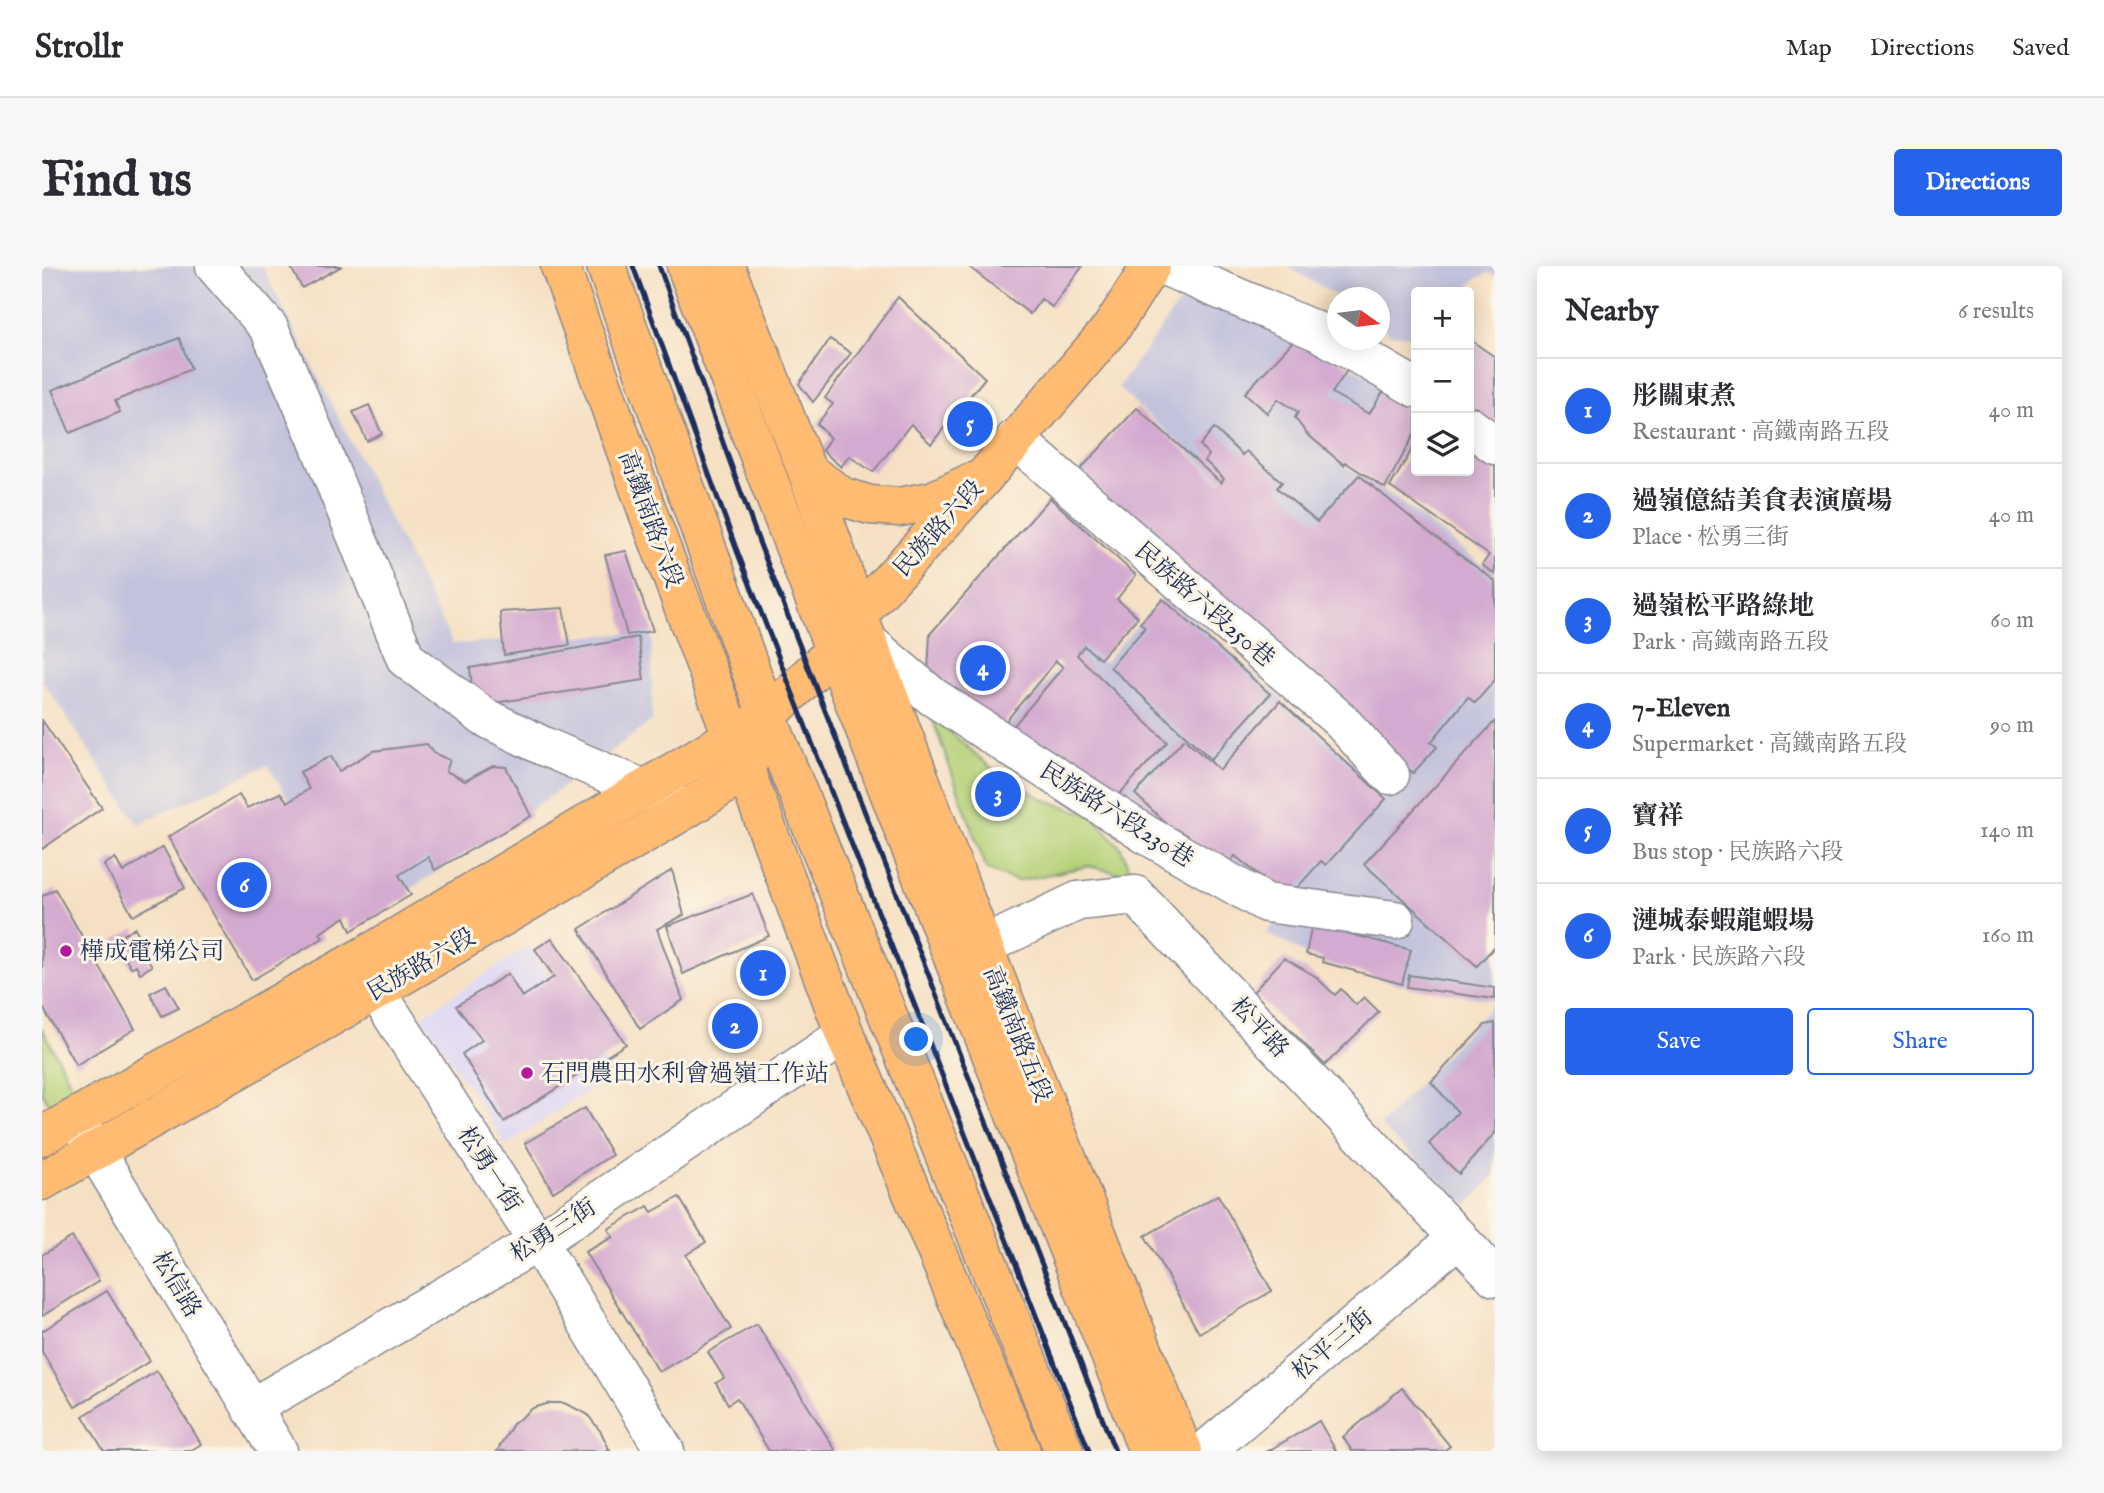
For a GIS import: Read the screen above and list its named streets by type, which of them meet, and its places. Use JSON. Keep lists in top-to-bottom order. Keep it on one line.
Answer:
{"streets":{"main road":["高鐵南路六段","民族路六段","高鐵南路五段"],"street":["民族路六段250巷","民族路六段230巷","松平路","松勇一街","松勇三街","松信路","松平三街"]},"crossings":[["高鐵南路六段","民族路六段"],["民族路六段","民族路六段250巷"],["民族路六段","民族路六段230巷"],["民族路六段","高鐵南路五段"],["民族路六段","松勇一街"],["民族路六段","松信路"],["民族路六段230巷","高鐵南路五段"],["松平路","松平三街"],["松勇一街","松勇三街"],["松勇三街","松信路"]],"places":["樺成電梯公司","石門農田水利會過嶺工作站"],"north":"right","page":{"header":"Strollr","nav":["Map","Directions","Saved"],"buttons":["Directions",["Save","Share"]],"title":"Find us","heading":["Nearby","6 results"],"map_buttons":["+","−"],"list":[{"mark":"1","name":"彤關東煮","note":"Restaurant · 高鐵南路五段","value":"40 m"},{"mark":"2","name":"過嶺億結美食表演廣場","note":"Place · 松勇三街","value":"40 m"},{"mark":"3","name":"過嶺松平路綠地","note":"Park · 高鐵南路五段","value":"60 m"},{"mark":"4","name":"7-Eleven","note":"Supermarket · 高鐵南路五段","value":"90 m"},{"mark":"5","name":"寶祥","note":"Bus stop · 民族路六段","value":"140 m"},{"mark":"6","name":"漣城泰蝦龍蝦場","note":"Park · 民族路六段","value":"160 m"}],"pins":["5","4","3","6","1","2"]}}
